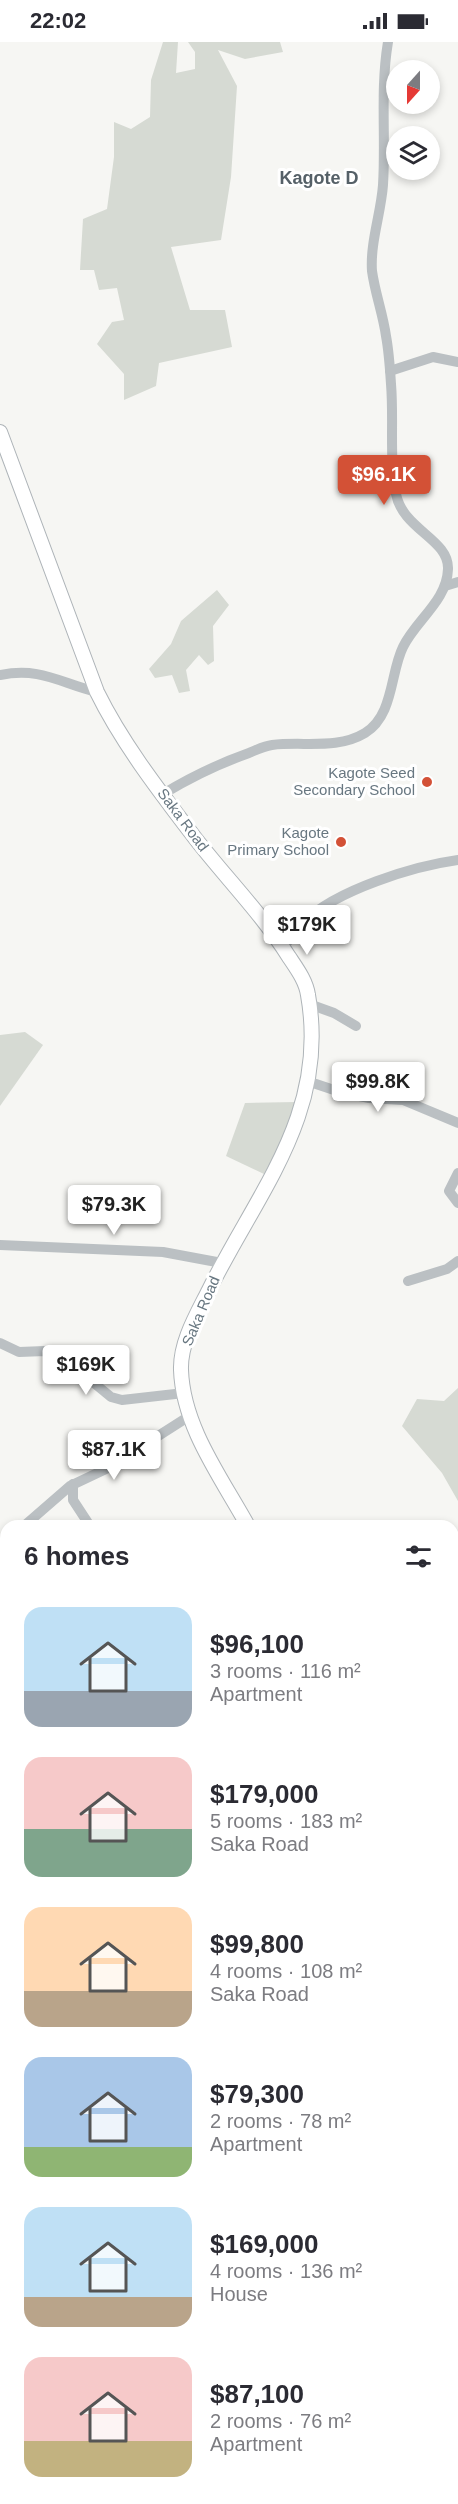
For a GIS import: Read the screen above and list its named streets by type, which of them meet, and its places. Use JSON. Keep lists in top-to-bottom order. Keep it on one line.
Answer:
{"streets":{"main road":["Saka Road"]},"districts":["Kagote D"],"places":["Kagote Seed Secondary School","Kagote Primary School"],"north":"bottom","page":{"status":"22:02","price":["$96.1K","$179K","$99.8K","$79.3K","$169K","$87.1K"],"heading":"6 homes","list":[{"name":"$96,100","note":"3 rooms · 116 m² · Apartment"},{"name":"$179,000","note":"5 rooms · 183 m² · Saka Road"},{"name":"$99,800","note":"4 rooms · 108 m² · Saka Road"},{"name":"$79,300","note":"2 rooms · 78 m² · Apartment"},{"name":"$169,000","note":"4 rooms · 136 m² · House"},{"name":"$87,100","note":"2 rooms · 76 m² · Apartment"}]}}
